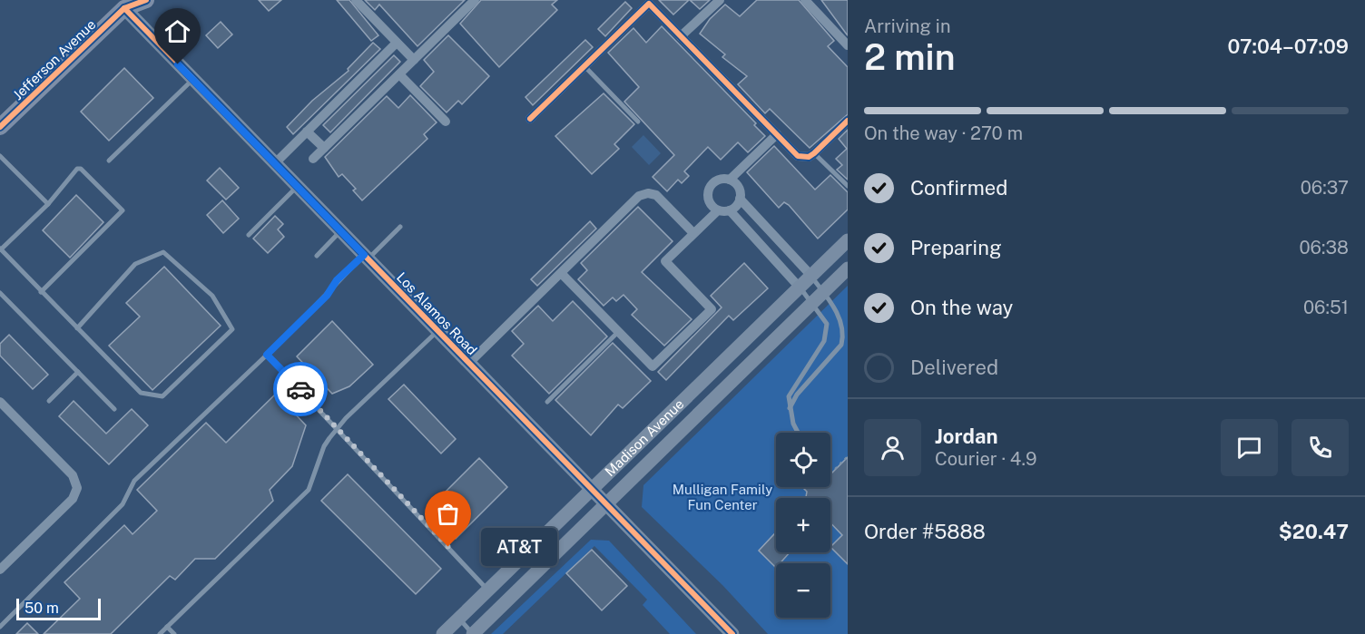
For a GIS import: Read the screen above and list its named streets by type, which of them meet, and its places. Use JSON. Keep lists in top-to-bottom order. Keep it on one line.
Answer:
{"streets":{"main road":["Jefferson Avenue","Los Alamos Road","Madison Avenue"]},"crossings":[["Jefferson Avenue","Los Alamos Road"],["Los Alamos Road","Madison Avenue"]],"parks":["Mulligan Family Fun Center"],"places":["AT&T"],"scale_bar":"50 m","page":{"heading":["2 min","Arriving in","07:04–07:09"],"panel":["Jordan","Courier · 4.9","Order #5888","$20.47"],"bar":"On the way · 270 m","list":[["Confirmed","06:37"],["Preparing","06:38"],["On the way","06:51"],"Delivered"],"map_buttons":["+","−"],"bubble":"AT&T","scale":"50 m"}}
